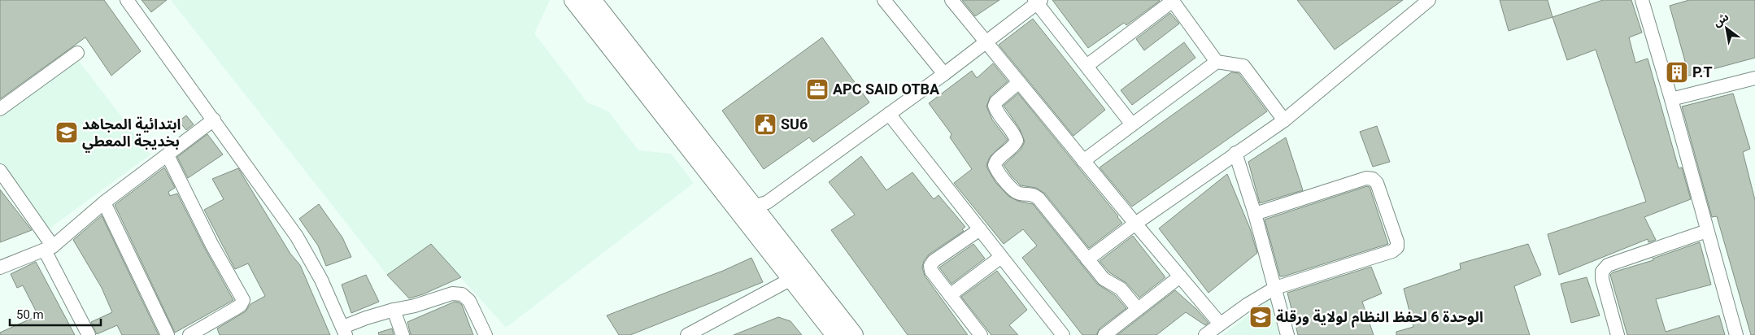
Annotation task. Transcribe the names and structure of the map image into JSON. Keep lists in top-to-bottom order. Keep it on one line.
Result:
{"places":{"building":["P.T"],"office":["APC SAID OTBA"],"public building":["SU6"],"school or university":["ابتدائية المجاهد بخديجة المعطي","الوحدة 6 لحفظ النظام لولاية ورقلة"]},"scale_bar":"50 m","north":"top left"}
